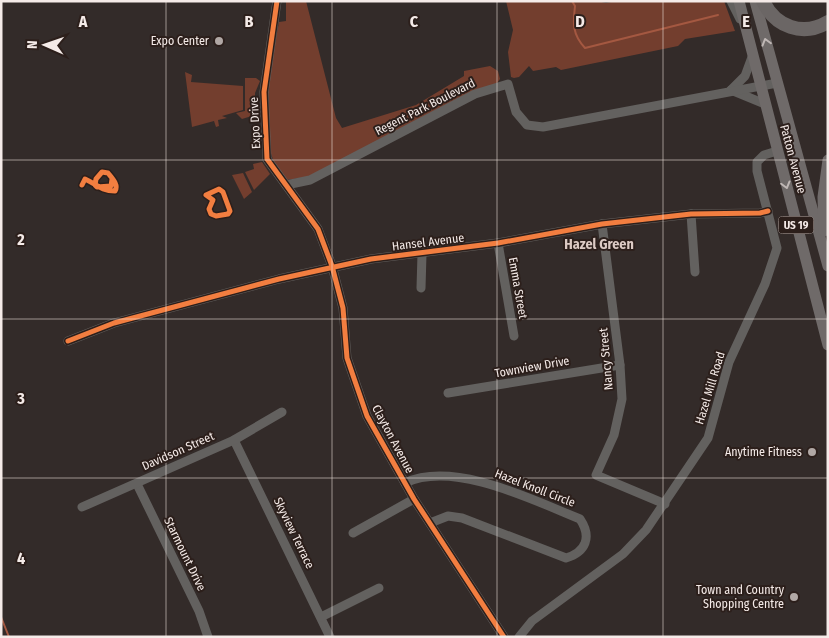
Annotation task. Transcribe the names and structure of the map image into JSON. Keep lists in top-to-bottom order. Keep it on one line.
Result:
{"streets":{"main road":["Patton Avenue","US 19"],"street":["Regent Park Boulevard","Expo Drive","Hansel Avenue","Emma Street","Nancy Street","Townview Drive","Hazel Mill Road","Clayton Avenue","Davidson Street","Hazel Knoll Circle","Skyview Terrace","Starmount Drive"]},"crossings":[["Regent Park Boulevard","Expo Drive"],["Regent Park Boulevard","Patton Avenue"],["Expo Drive","Clayton Avenue"],["Patton Avenue","Hazel Mill Road"],["Hansel Avenue","Emma Street"],["Hansel Avenue","Nancy Street"],["Hansel Avenue","Hazel Mill Road"],["Hansel Avenue","Clayton Avenue"],["Nancy Street","Townview Drive"],["Nancy Street","Hazel Mill Road"],["Clayton Avenue","Hazel Knoll Circle"],["Davidson Street","Skyview Terrace"],["Davidson Street","Starmount Drive"]],"districts":["Hazel Green"],"places":["Expo Center","Anytime Fitness","Town and Country Shopping Centre"],"north":"left","grid":{"columns":["A","B","C","D","E"],"rows":["2","3","4"]}}
